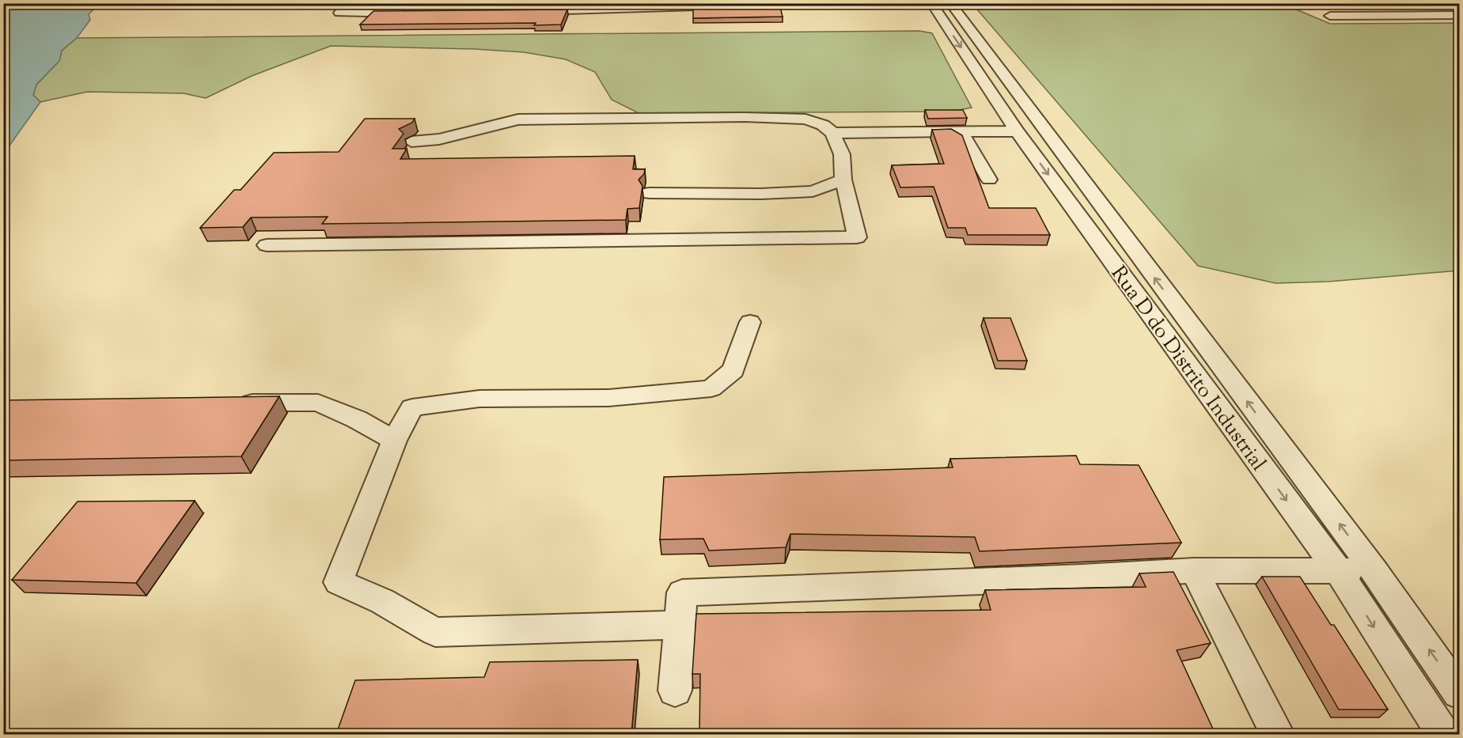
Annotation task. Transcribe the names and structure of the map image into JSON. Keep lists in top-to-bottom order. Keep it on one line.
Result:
{"streets":{"street":["Rua D do Distrito Industrial"]}}
